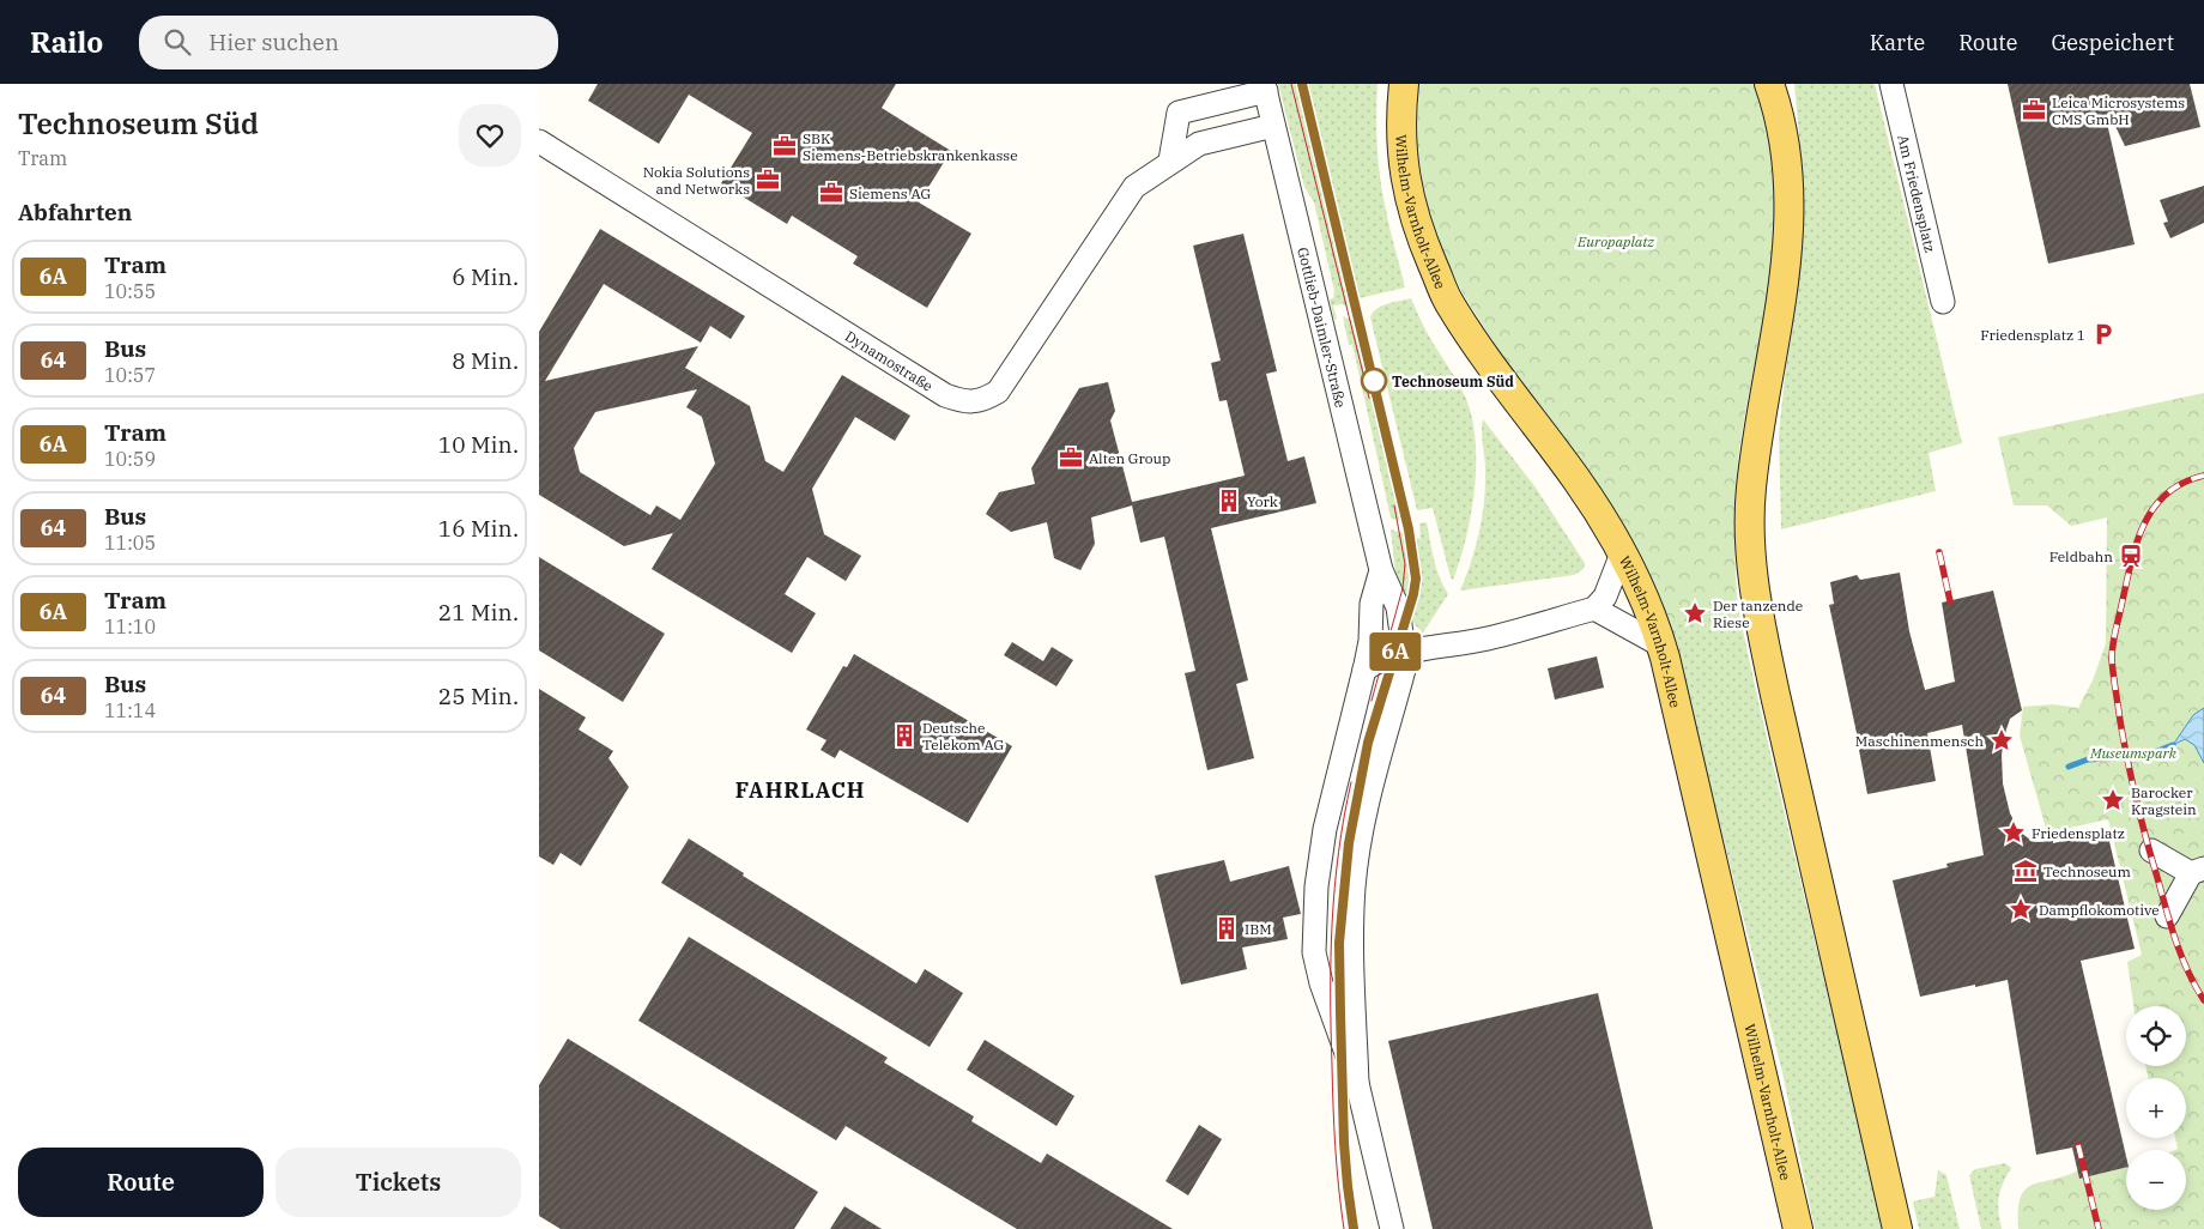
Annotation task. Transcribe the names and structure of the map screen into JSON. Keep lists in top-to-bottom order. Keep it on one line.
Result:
{"streets":{"main road":["Wilhelm-Varnholt-Allee"],"street":["Am Friedensplatz","Gottlieb-Daimler-Straße","Dynamostraße"]},"crossings":[["Gottlieb-Daimler-Straße","Dynamostraße"]],"districts":["FAHRLACH"],"parks":["Europaplatz","Museumspark"],"places":{"office":["Leica Microsystems CMS GmbH","SBK Siemens-Betriebskrankenkasse","Nokia Solutions and Networks","Siemens AG","Alten Group"],"parking":["Friedensplatz 1"],"other":["Technoseum Süd"],"building":["York","Deutsche Telekom AG","IBM"],"station":["Feldbahn"],"place":["Der tanzende Riese","Maschinenmensch","Barocker Kragstein","Friedensplatz","Dampflokomotive"],"museum":["Technoseum"]},"lines":["tram line 6A"],"page":{"header":"Railo","search":"Hier suchen","nav":["Karte","Route","Gespeichert"],"heading":[["Technoseum Süd","Tram"],"Abfahrten"],"on_map":"6A","list":[{"mark":"6A","name":"Tram","note":"10:55","value":"6 Min."},{"mark":"64","name":"Bus","note":"10:57","value":"8 Min."},{"mark":"6A","name":"Tram","note":"10:59","value":"10 Min."},{"mark":"64","name":"Bus","note":"11:05","value":"16 Min."},{"mark":"6A","name":"Tram","note":"11:10","value":"21 Min."},{"mark":"64","name":"Bus","note":"11:14","value":"25 Min."}],"map_buttons":["+","−"],"buttons":["Route","Tickets"]}}
